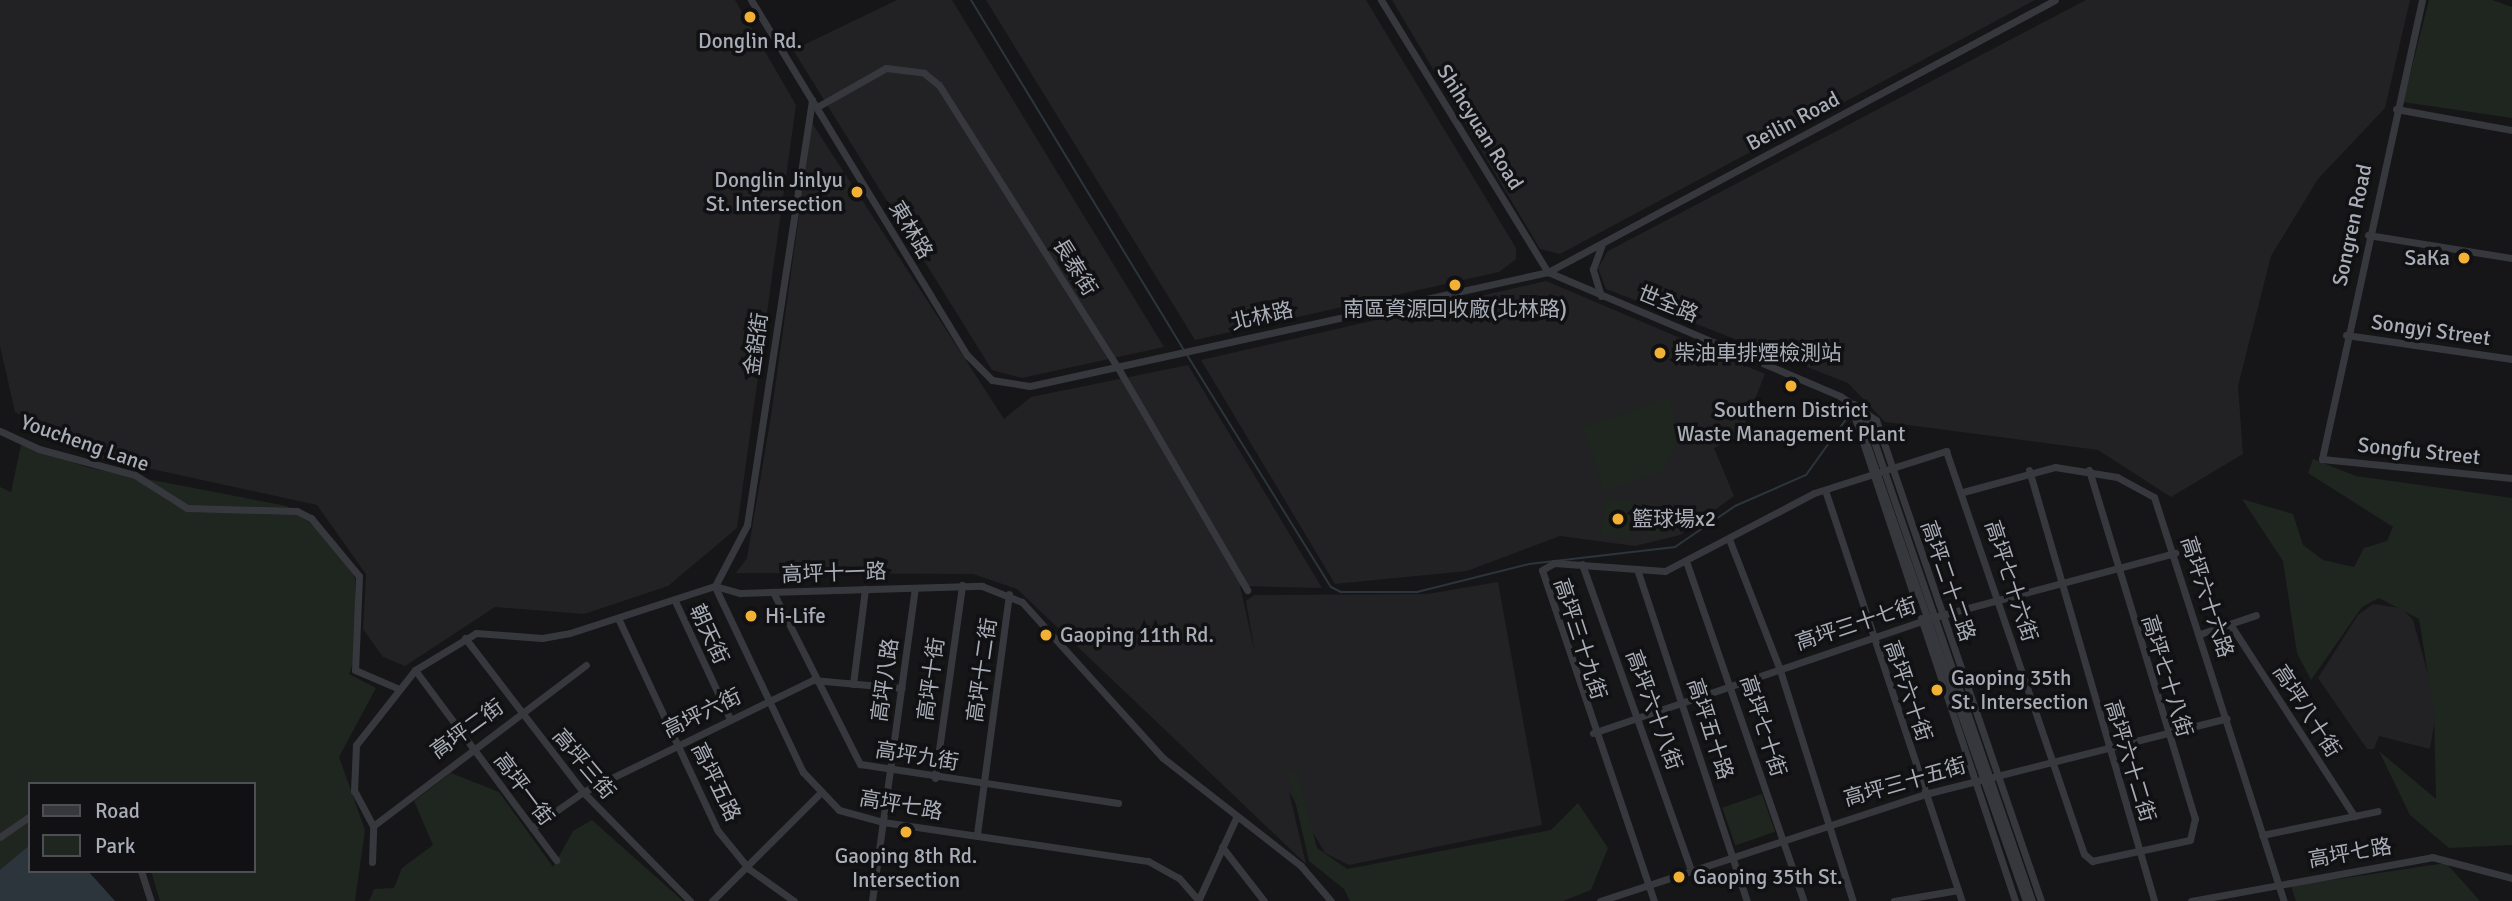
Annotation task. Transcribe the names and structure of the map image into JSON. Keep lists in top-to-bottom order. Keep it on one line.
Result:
{"streets":{"street":["Beilin Road","Shihcyuan Road","Songren Road","東林路","長泰街","世全路","北林路","Songyi Street","金鋁街","Youcheng Lane","Songfu Street","高坪十一路","高坪二十二路","高坪七十六街","高坪六十六路","高坪三十七街","朝天街","高坪三十九街","高坪十二街","高坪七十八街","高坪十街","高坪八路","高坪六十街","高坪六十八街","高坪八十街","高坪六街","高坪七十街","高坪二街","高坪五十路","高坪九街","高坪六十二街","高坪三街","高坪五路","高坪三十五街","高坪一街","高坪七路"]},"crossings":[["Beilin Road","Shihcyuan Road"],["Beilin Road","世全路"],["Beilin Road","北林路"],["Shihcyuan Road","世全路"],["Shihcyuan Road","北林路"],["Songren Road","Songyi Street"],["Songren Road","Songfu Street"],["東林路","長泰街"],["東林路","北林路"],["東林路","金鋁街"],["長泰街","北林路"],["世全路","北林路"],["世全路","高坪二十二路"],["金鋁街","高坪十一路"],["Youcheng Lane","高坪十一路"],["高坪十一路","朝天街"],["高坪十一路","高坪十二街"],["高坪十一路","高坪十街"],["高坪十一路","高坪八路"],["高坪十一路","高坪二街"],["高坪十一路","高坪九街"],["高坪十一路","高坪三街"],["高坪十一路","高坪五路"],["高坪十一路","高坪一街"],["高坪二十二路","高坪七十六街"],["高坪二十二路","高坪三十七街"],["高坪二十二路","高坪三十九街"],["高坪二十二路","高坪三十五街"],["高坪七十六街","高坪六十六路"],["高坪七十六街","高坪三十七街"],["高坪七十六街","高坪三十九街"],["高坪七十六街","高坪七十八街"],["高坪七十六街","高坪六十二街"],["高坪七十六街","高坪三十五街"],["高坪六十六路","高坪三十七街"],["高坪六十六路","高坪七十八街"],["高坪六十六路","高坪六十二街"],["高坪六十六路","高坪三十五街"],["高坪六十六路","高坪七路"],["高坪三十七街","高坪三十九街"],["高坪三十七街","高坪七十八街"],["高坪三十七街","高坪六十街"],["高坪三十七街","高坪六十八街"],["高坪三十七街","高坪七十街"],["高坪三十七街","高坪五十路"],["高坪三十七街","高坪六十二街"],["朝天街","高坪六街"],["高坪三十九街","高坪六十街"],["高坪三十九街","高坪六十八街"],["高坪三十九街","高坪七十街"],["高坪三十九街","高坪五十路"],["高坪三十九街","高坪三十五街"],["高坪十二街","高坪九街"],["高坪十二街","高坪七路"],["高坪七十八街","高坪六十二街"],["高坪七十八街","高坪三十五街"],["高坪十街","高坪九街"],["高坪八路","高坪六街"],["高坪八路","高坪九街"],["高坪八路","高坪七路"],["高坪六十街","高坪三十五街"],["高坪六十八街","高坪三十五街"],["高坪六街","高坪九街"],["高坪六街","高坪三街"],["高坪六街","高坪五路"],["高坪六街","高坪一街"],["高坪七十街","高坪三十五街"],["高坪二街","高坪三街"],["高坪二街","高坪一街"],["高坪五十路","高坪三十五街"],["高坪六十二街","高坪三十五街"]],"places":["Donglin Rd.","Donglin Jinlyu St. Intersection","SaKa","南區資源回收廠(北林路)","柴油車排煙檢測站","Southern District Waste Management Plant","籃球場x2","Hi-Life","Gaoping 11th Rd.","Gaoping 35th St. Intersection","Gaoping 8th Rd. Intersection","Gaoping 35th St."],"legend":["Road","Park"]}
